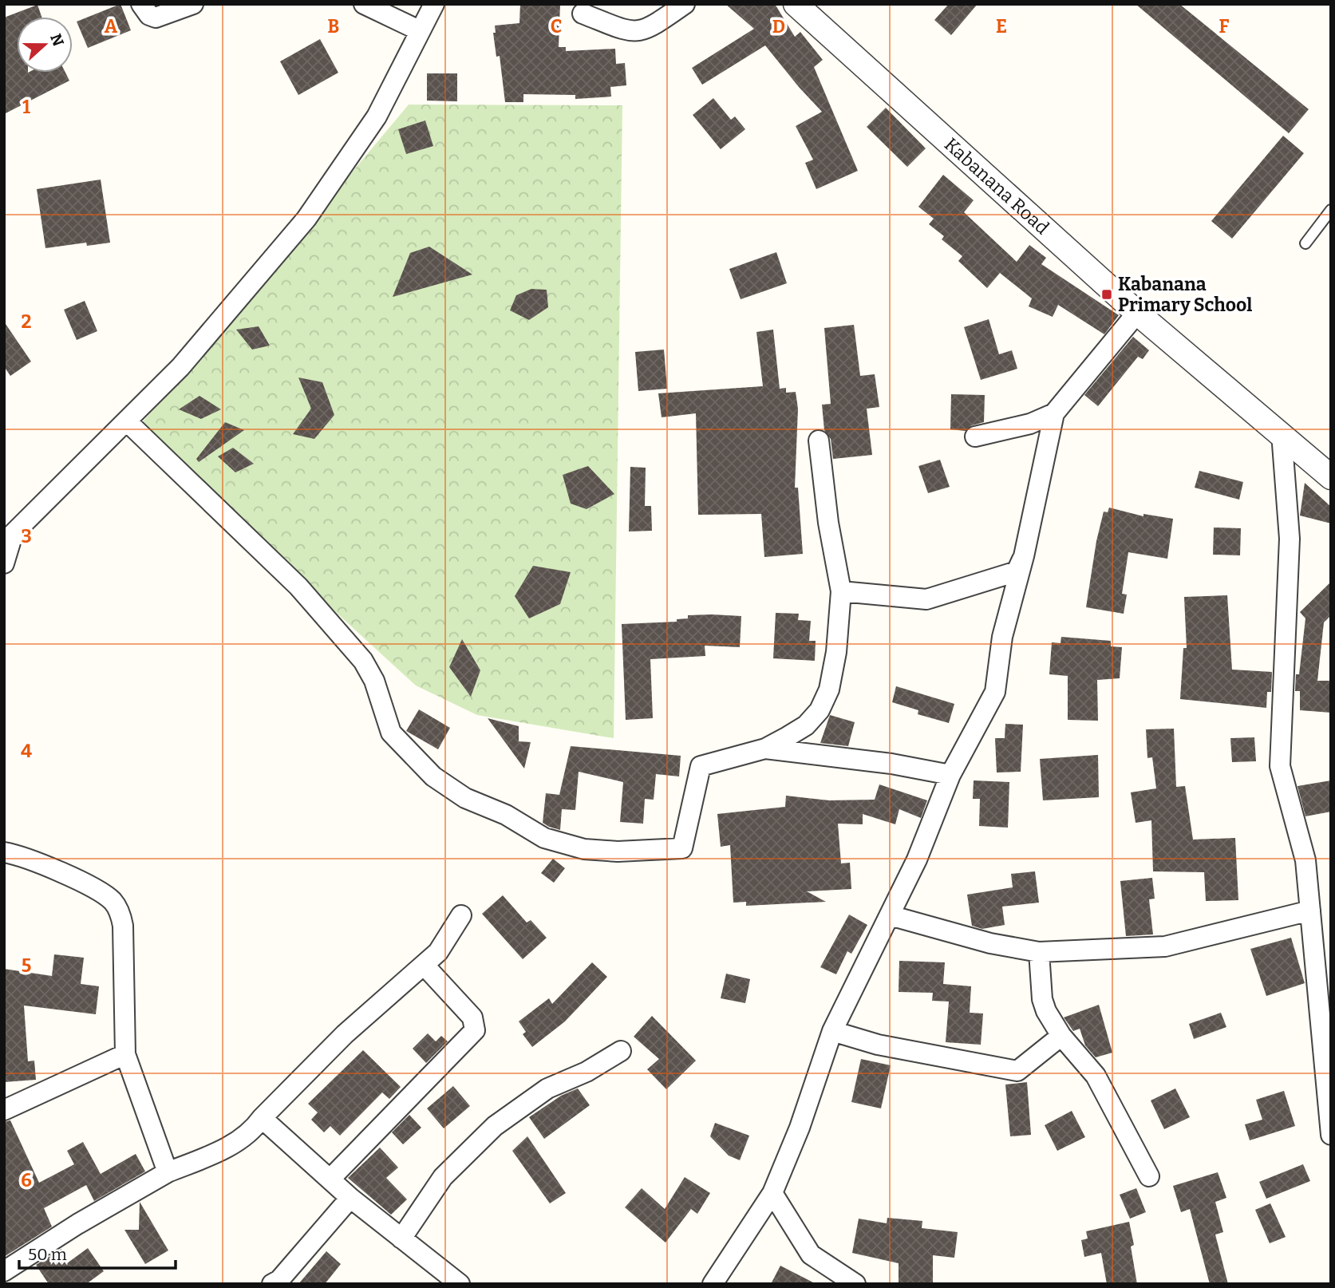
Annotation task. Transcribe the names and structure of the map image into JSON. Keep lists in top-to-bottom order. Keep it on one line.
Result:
{"streets":{"street":["Kabanana Road"]},"places":{"transit":["Kabanana Primary School"]},"scale_bar":"50 m","north":"right","grid":{"columns":["A","B","C","D","E","F"],"rows":["1","2","3","4","5","6"]}}
